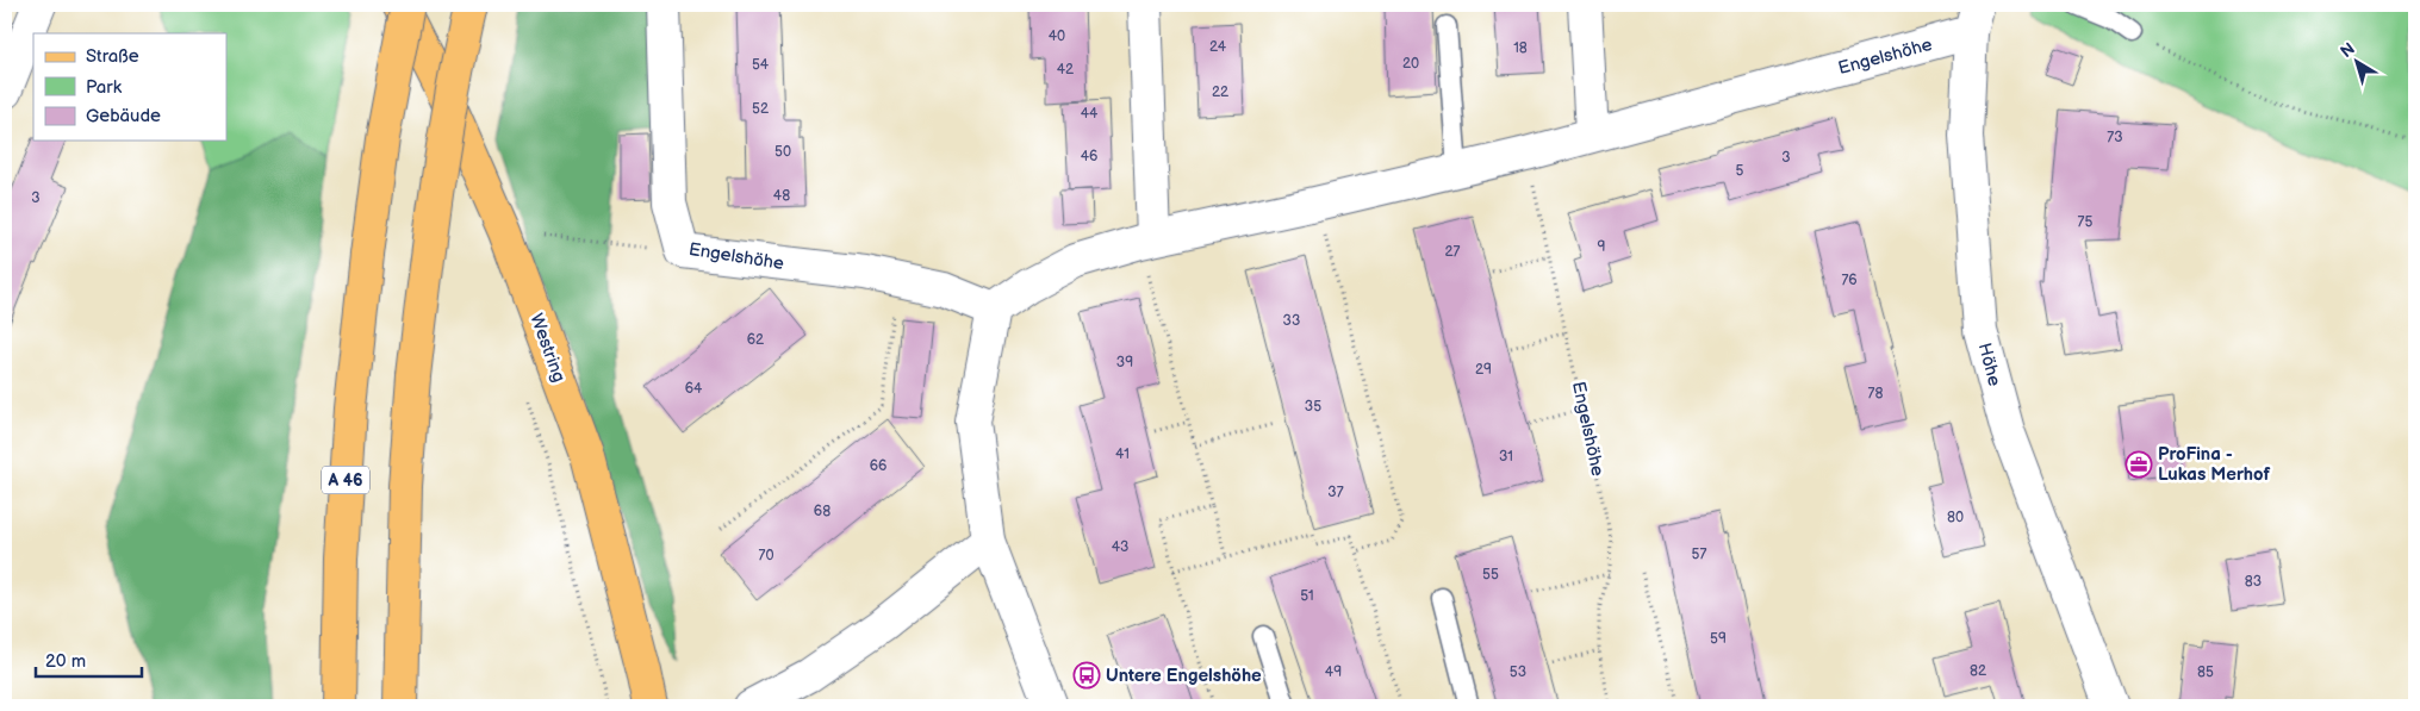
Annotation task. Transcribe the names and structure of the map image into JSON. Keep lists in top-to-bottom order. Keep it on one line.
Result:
{"streets":{"main road":["Westring","A 46"],"street":["Engelshöhe","Höhe"]},"crossings":[["Engelshöhe","Höhe"]],"places":{"office":["ProFina - Lukas Merhof"],"bus stop":["Untere Engelshöhe"]},"house_numbers":["40","24","18","20","54","42","22","52","44","73","50","46","3","5","48","3","75","9","27","76","33","62","39","29","64","78","35","41","31","66","37","68","80","43","57","70","55","83","51","59","82","49","53","85"],"legend":["Straße","Park","Gebäude"],"scale_bar":"20 m","north":"top left"}
